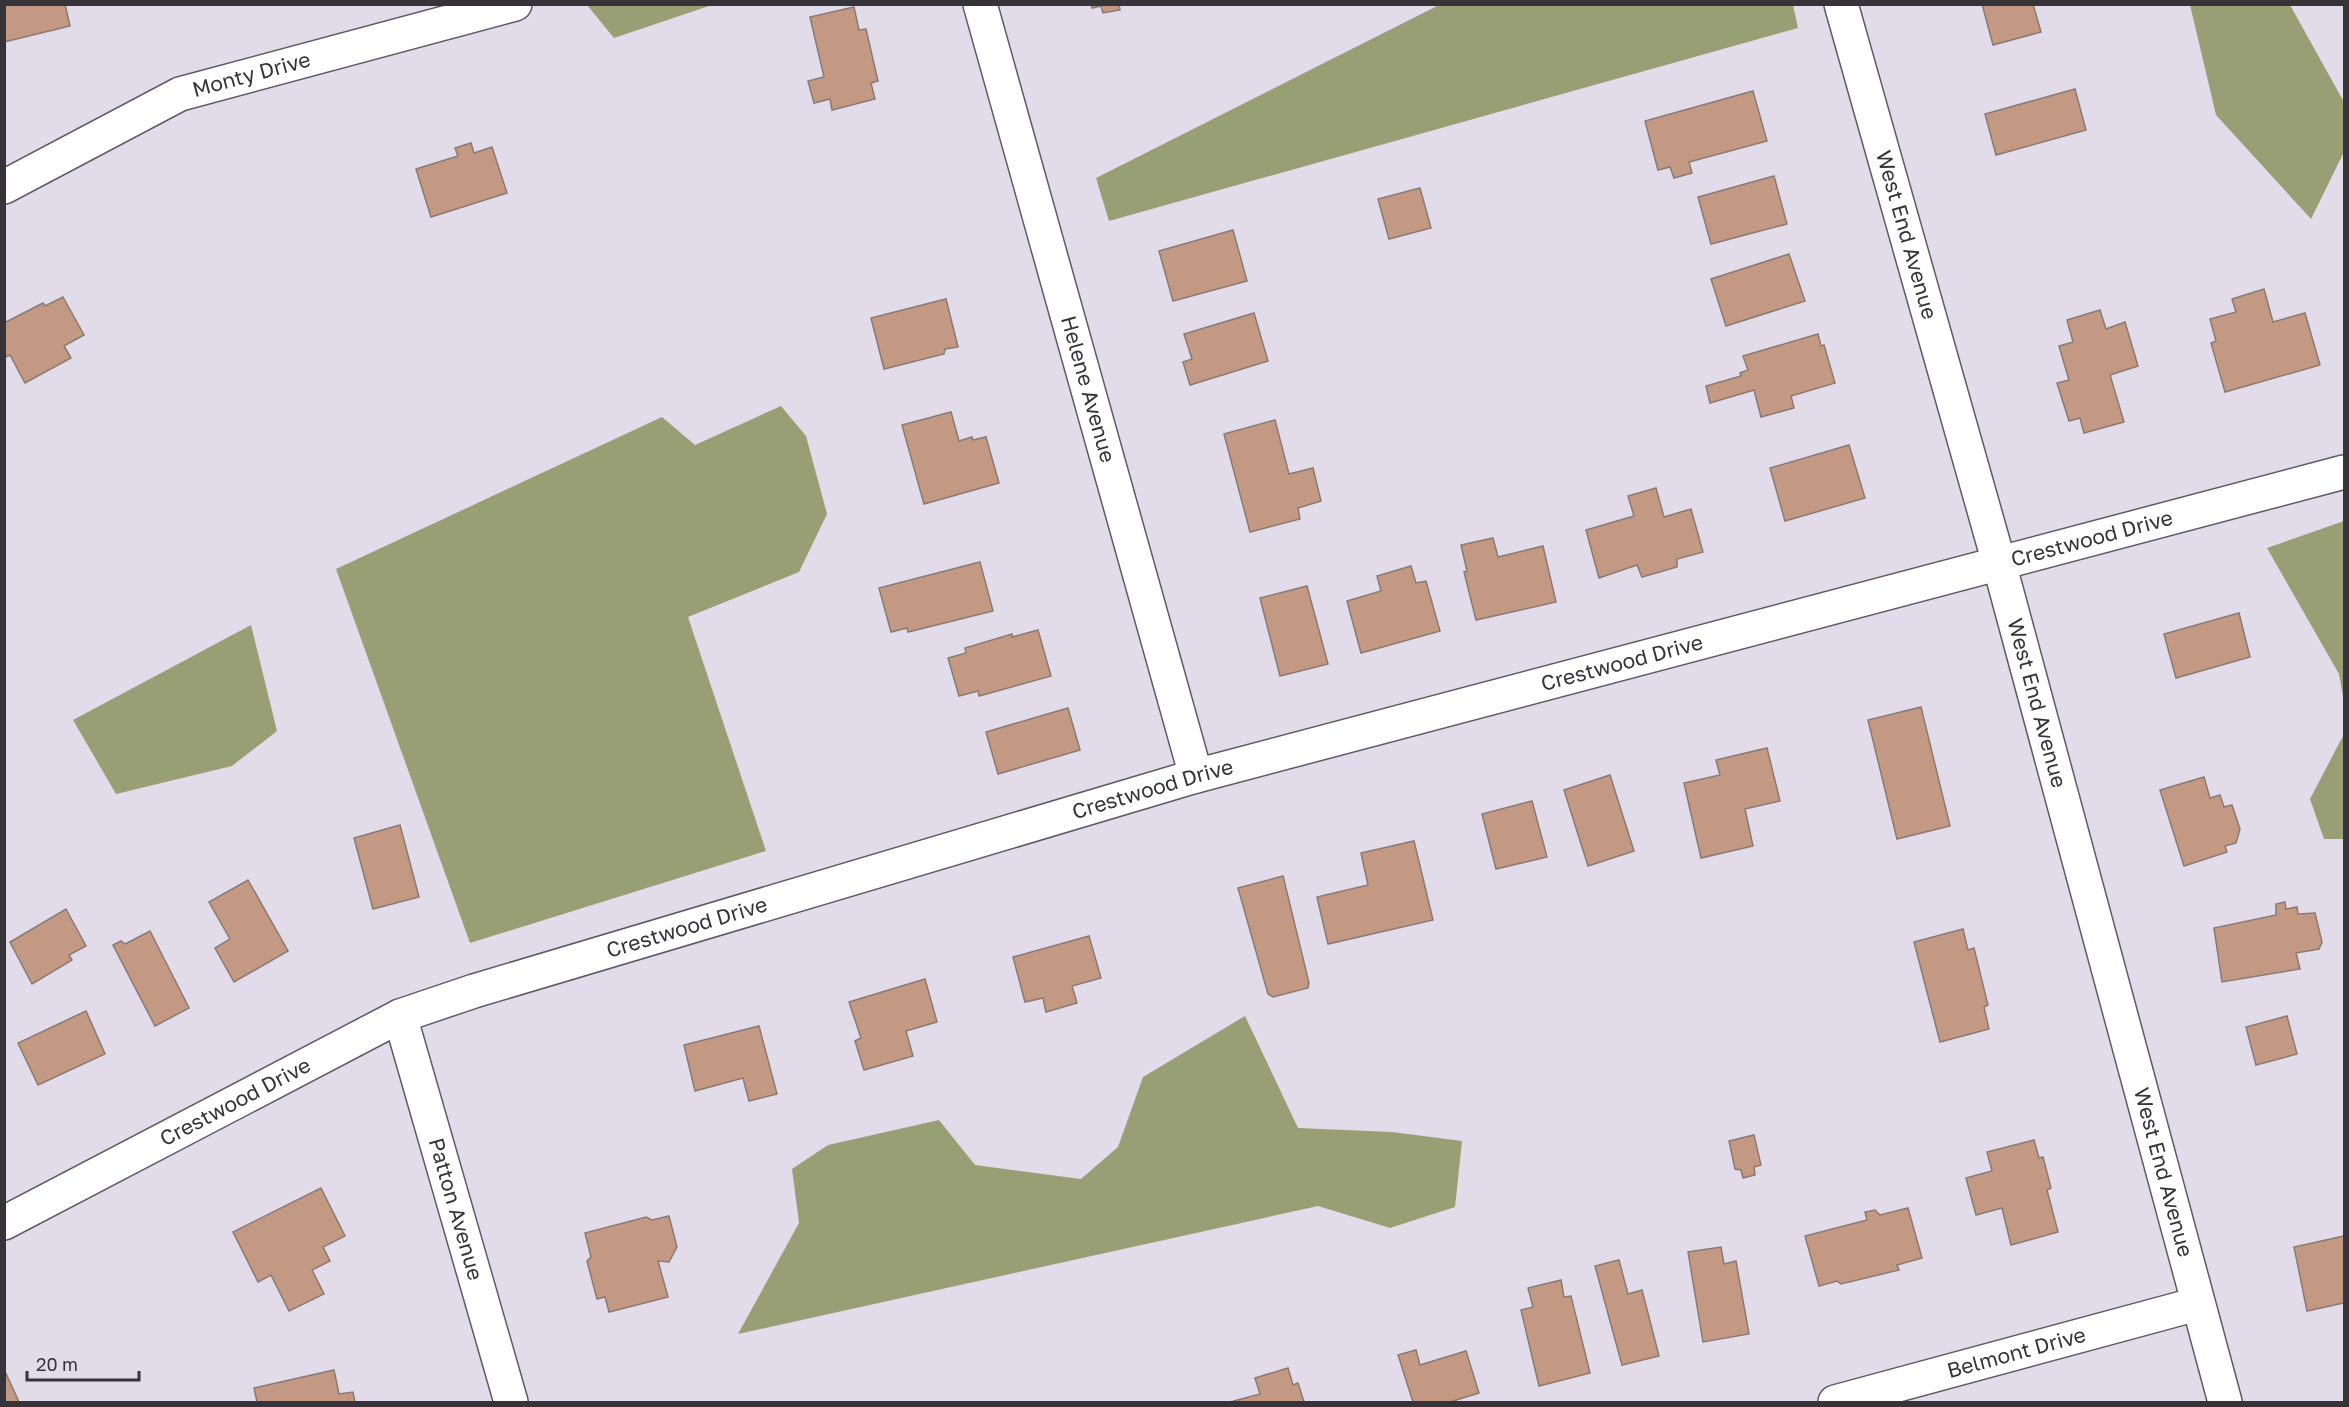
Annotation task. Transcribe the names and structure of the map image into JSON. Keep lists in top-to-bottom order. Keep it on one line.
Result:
{"streets":{"street":["Monty Drive","West End Avenue","Helene Avenue","Crestwood Drive","Patton Avenue","Belmont Drive"]},"crossings":[["West End Avenue","Crestwood Drive"],["West End Avenue","Belmont Drive"],["Helene Avenue","Crestwood Drive"],["Crestwood Drive","Patton Avenue"]],"scale_bar":"20 m"}
